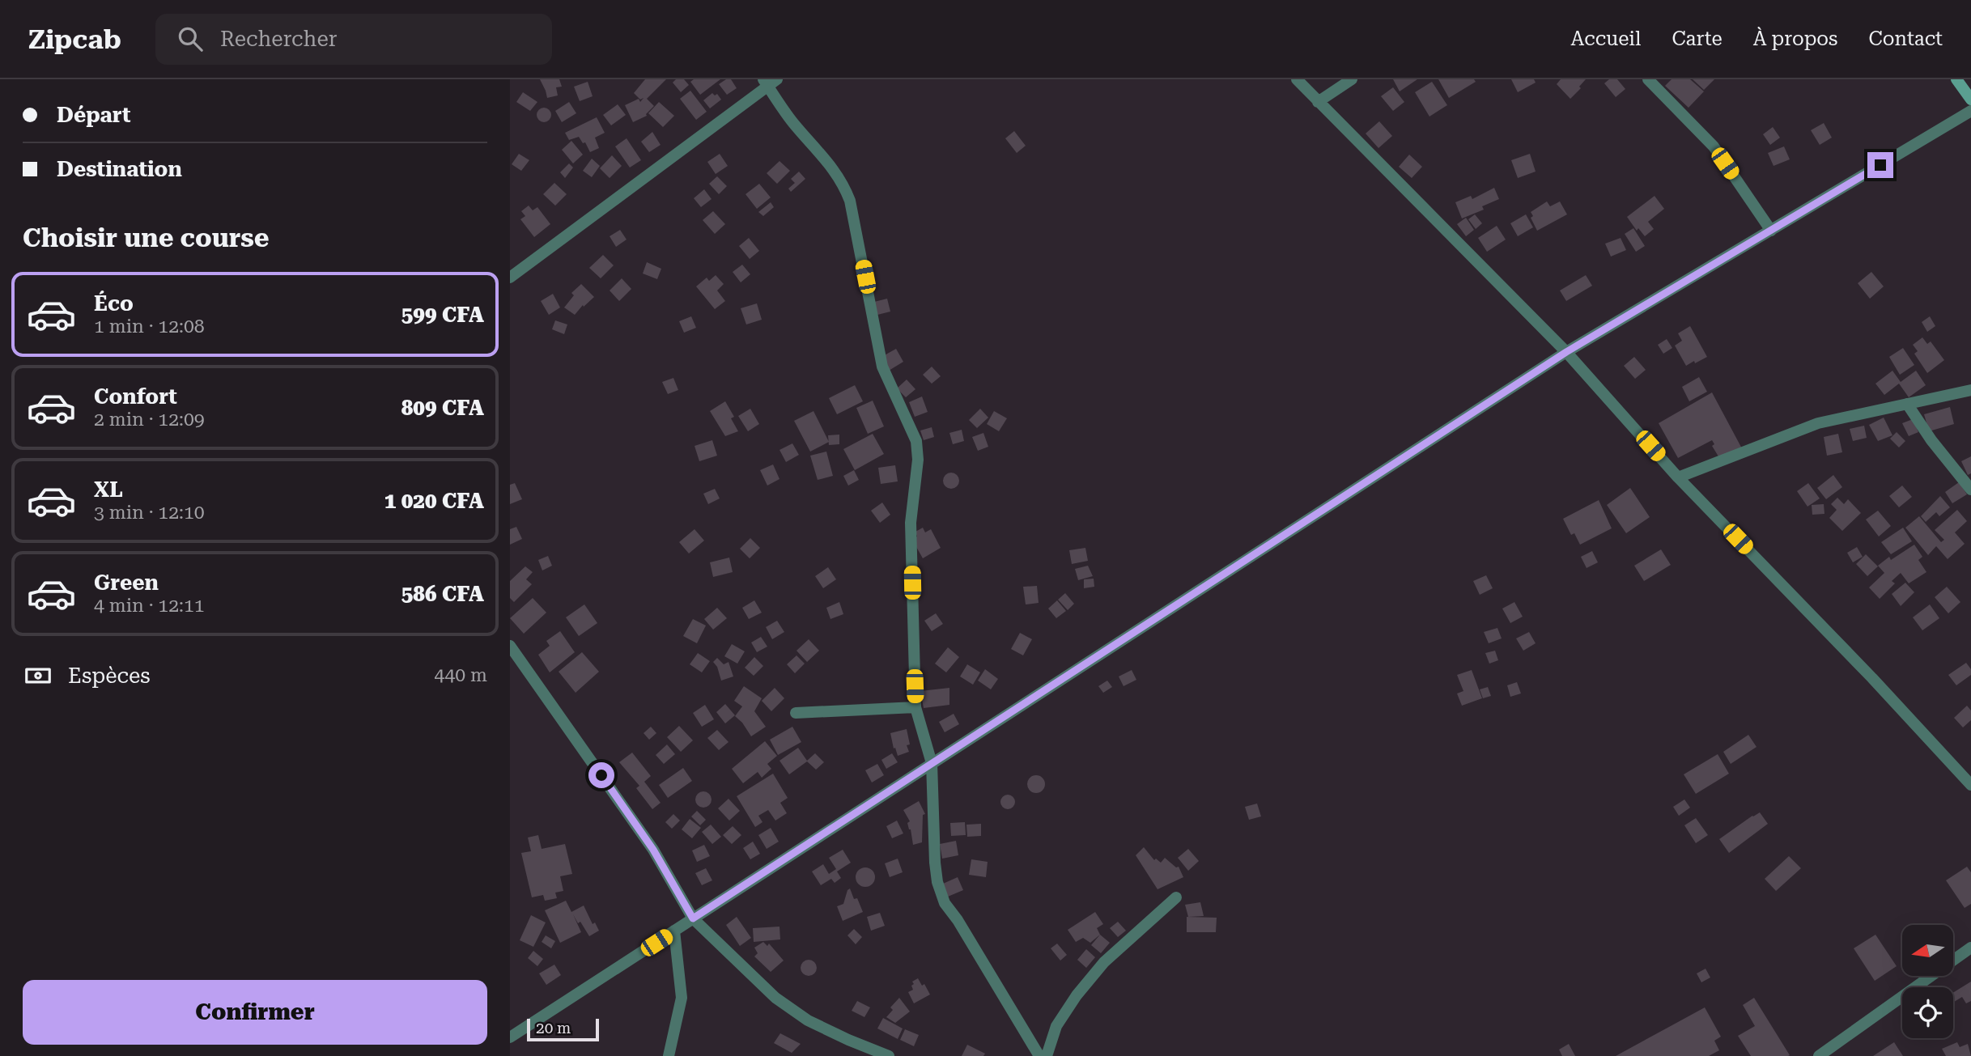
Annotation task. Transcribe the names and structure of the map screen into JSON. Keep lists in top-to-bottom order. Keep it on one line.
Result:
{"scale_bar":"20 m","north":"left","page":{"header":"Zipcab","search":"Rechercher","nav":["Accueil","Carte","À propos","Contact"],"banner":["Départ","Destination"],"heading":"Choisir une course","list":[{"name":"Éco","note":"1 min · 12:08","value":"599 CFA"},{"name":"Confort","note":"2 min · 12:09","value":"809 CFA"},{"name":"XL","note":"3 min · 12:10","value":"1 020 CFA"},{"name":"Green","note":"4 min · 12:11","value":"586 CFA"}],"pay":["Espèces","440 m"],"buttons":"Confirmer","scale":"20 m"}}
